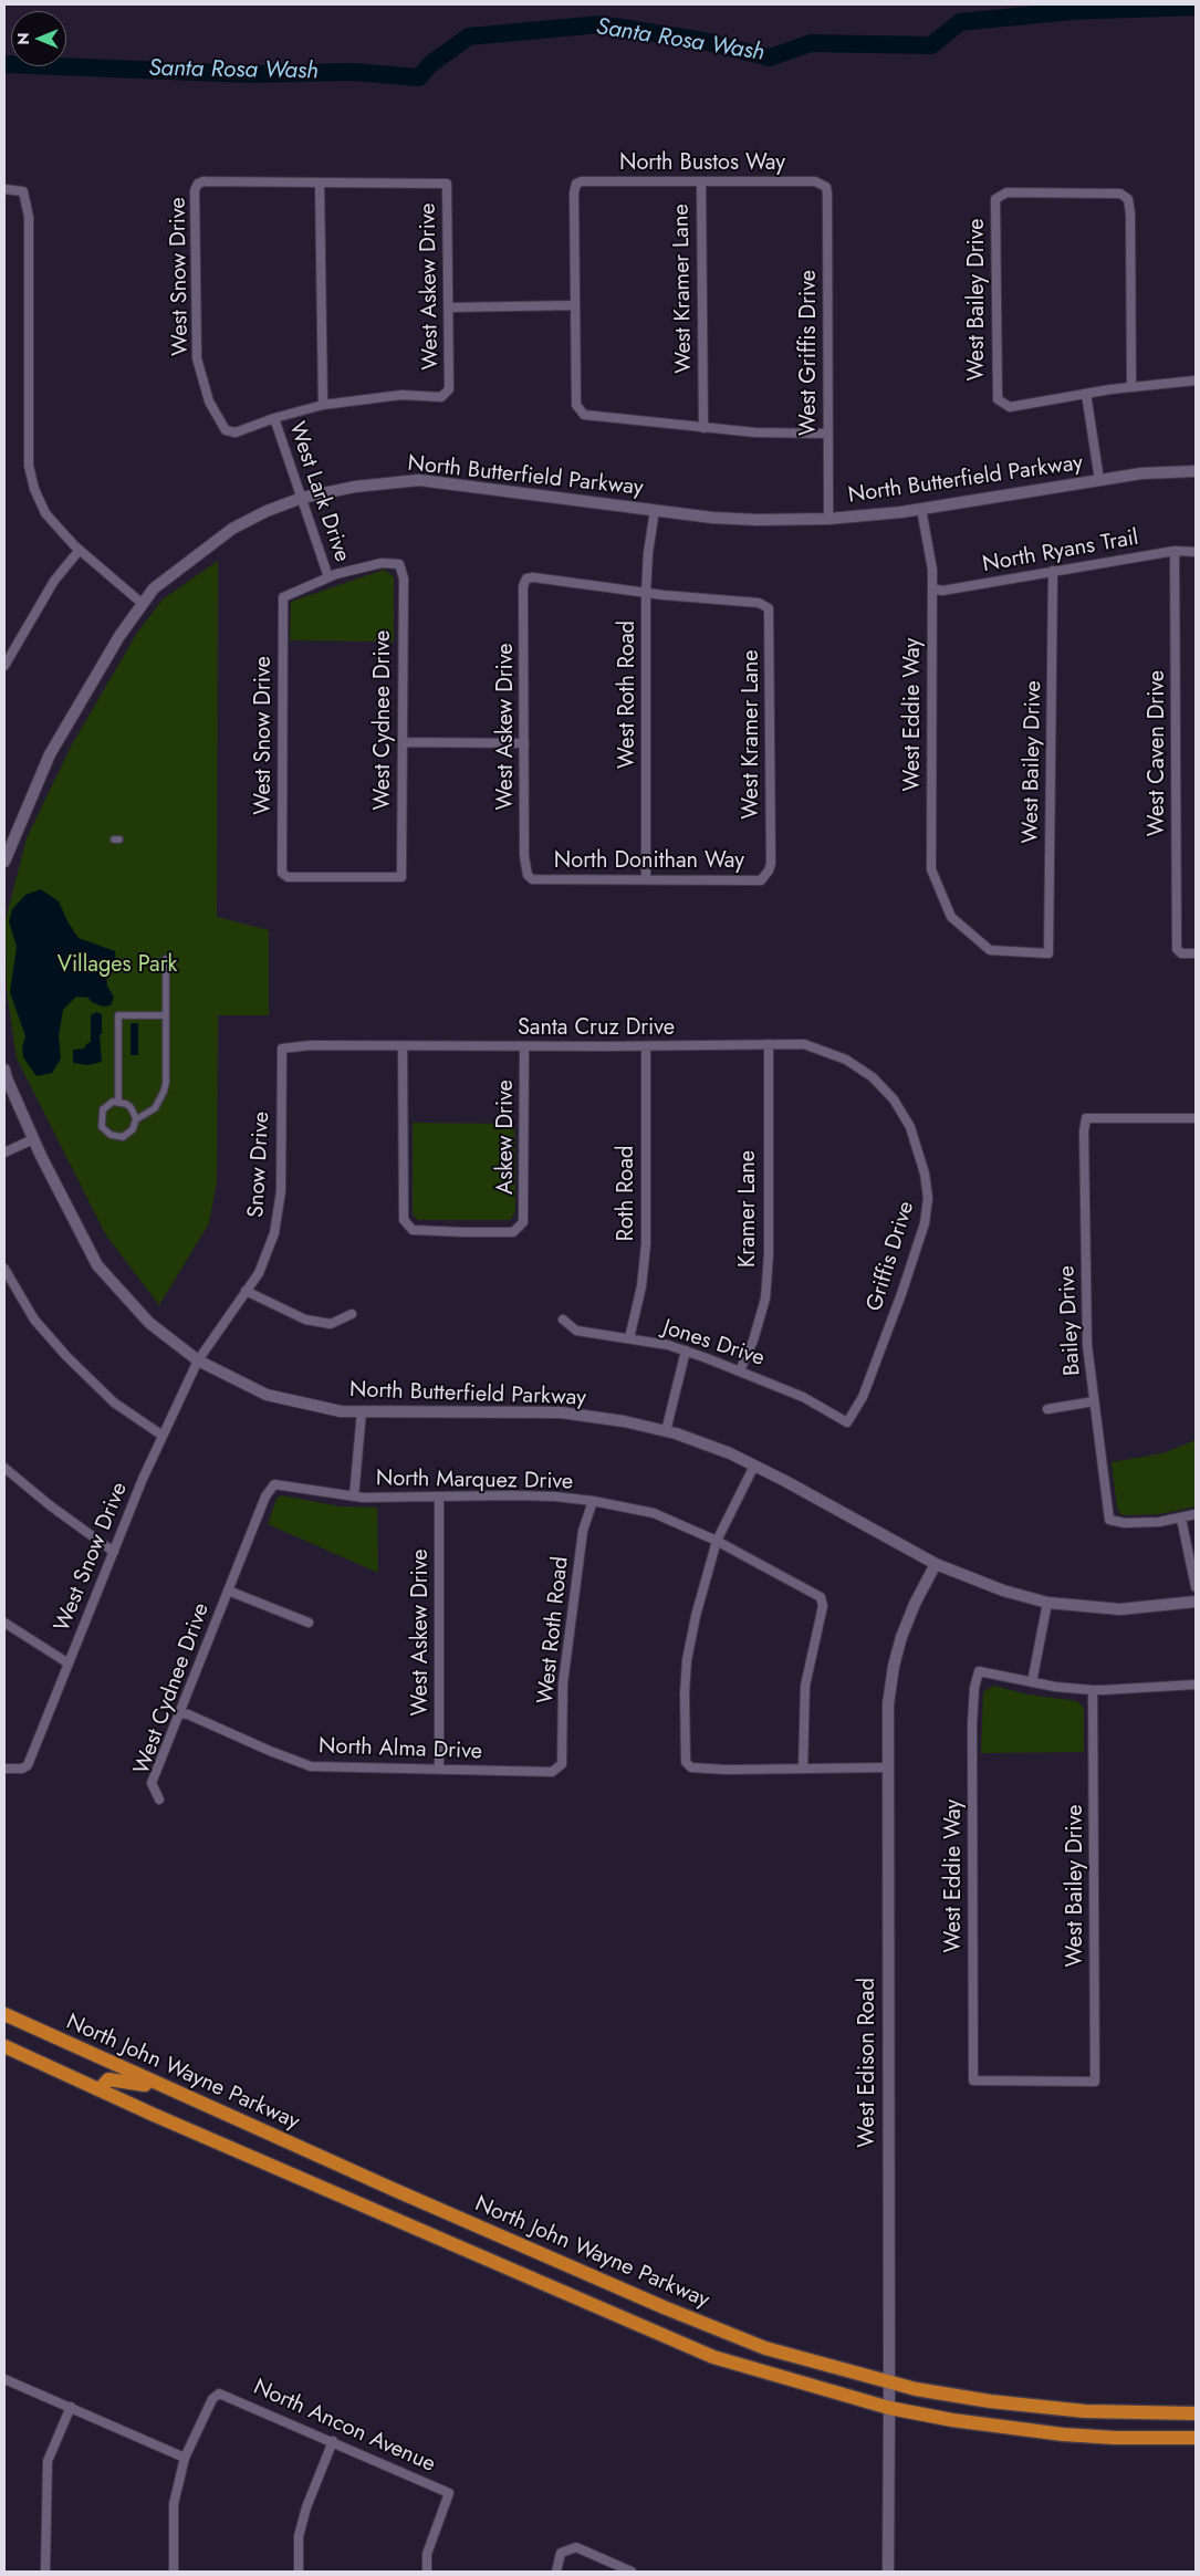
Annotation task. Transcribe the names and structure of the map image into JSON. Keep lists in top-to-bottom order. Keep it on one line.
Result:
{"streets":{"highway":["North John Wayne Parkway"],"street":["North Bustos Way","West Snow Drive","West Askew Drive","West Kramer Lane","West Bailey Drive","West Griffis Drive","North Butterfield Parkway","West Lark Drive","North Ryans Trail","West Roth Road","West Eddie Way","West Cydnee Drive","West Caven Drive","North Donithan Way","Santa Cruz Drive","Askew Drive","Snow Drive","Roth Road","Kramer Lane","Griffis Drive","Bailey Drive","Jones Drive","North Marquez Drive","North Alma Drive","West Edison Road","North Ancon Avenue"]},"crossings":[["North Bustos Way","West Kramer Lane"],["North Bustos Way","West Griffis Drive"],["West Snow Drive","West Askew Drive"],["West Snow Drive","North Butterfield Parkway"],["West Snow Drive","West Lark Drive"],["West Snow Drive","West Cydnee Drive"],["West Snow Drive","Snow Drive"],["West Askew Drive","West Kramer Lane"],["West Askew Drive","West Roth Road"],["West Askew Drive","North Donithan Way"],["West Askew Drive","North Marquez Drive"],["West Askew Drive","North Alma Drive"],["West Kramer Lane","West Roth Road"],["West Kramer Lane","North Donithan Way"],["West Bailey Drive","North Ryans Trail"],["West Bailey Drive","West Eddie Way"],["West Griffis Drive","North Butterfield Parkway"],["North Butterfield Parkway","West Lark Drive"],["North Butterfield Parkway","West Roth Road"],["North Butterfield Parkway","West Eddie Way"],["North Butterfield Parkway","Snow Drive"],["North Butterfield Parkway","West Edison Road"],["West Lark Drive","West Cydnee Drive"],["North Ryans Trail","West Eddie Way"],["North Ryans Trail","West Caven Drive"],["West Roth Road","North Donithan Way"],["West Roth Road","North Marquez Drive"],["West Roth Road","North Alma Drive"],["West Cydnee Drive","North Marquez Drive"],["West Cydnee Drive","North Alma Drive"],["Santa Cruz Drive","Askew Drive"],["Santa Cruz Drive","Snow Drive"],["Santa Cruz Drive","Roth Road"],["Santa Cruz Drive","Kramer Lane"],["Santa Cruz Drive","Griffis Drive"],["Roth Road","Jones Drive"],["Kramer Lane","Jones Drive"],["Griffis Drive","Jones Drive"],["West Edison Road","North John Wayne Parkway"]],"water":["Santa Rosa Wash"],"parks":["Villages Park"],"north":"left"}
